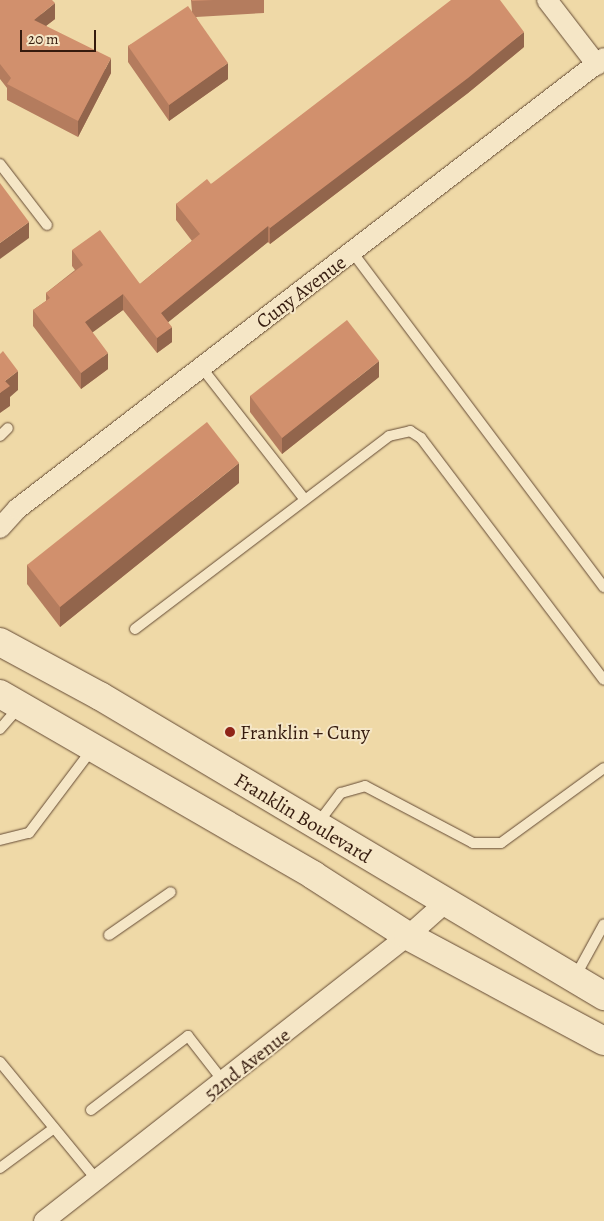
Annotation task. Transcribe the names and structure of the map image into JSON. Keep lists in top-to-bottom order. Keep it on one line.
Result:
{"streets":{"main road":["Franklin Boulevard"],"street":["Cuny Avenue","52nd Avenue"]},"crossings":[["Franklin Boulevard","52nd Avenue"]],"places":["Franklin + Cuny"],"scale_bar":"20 m"}
